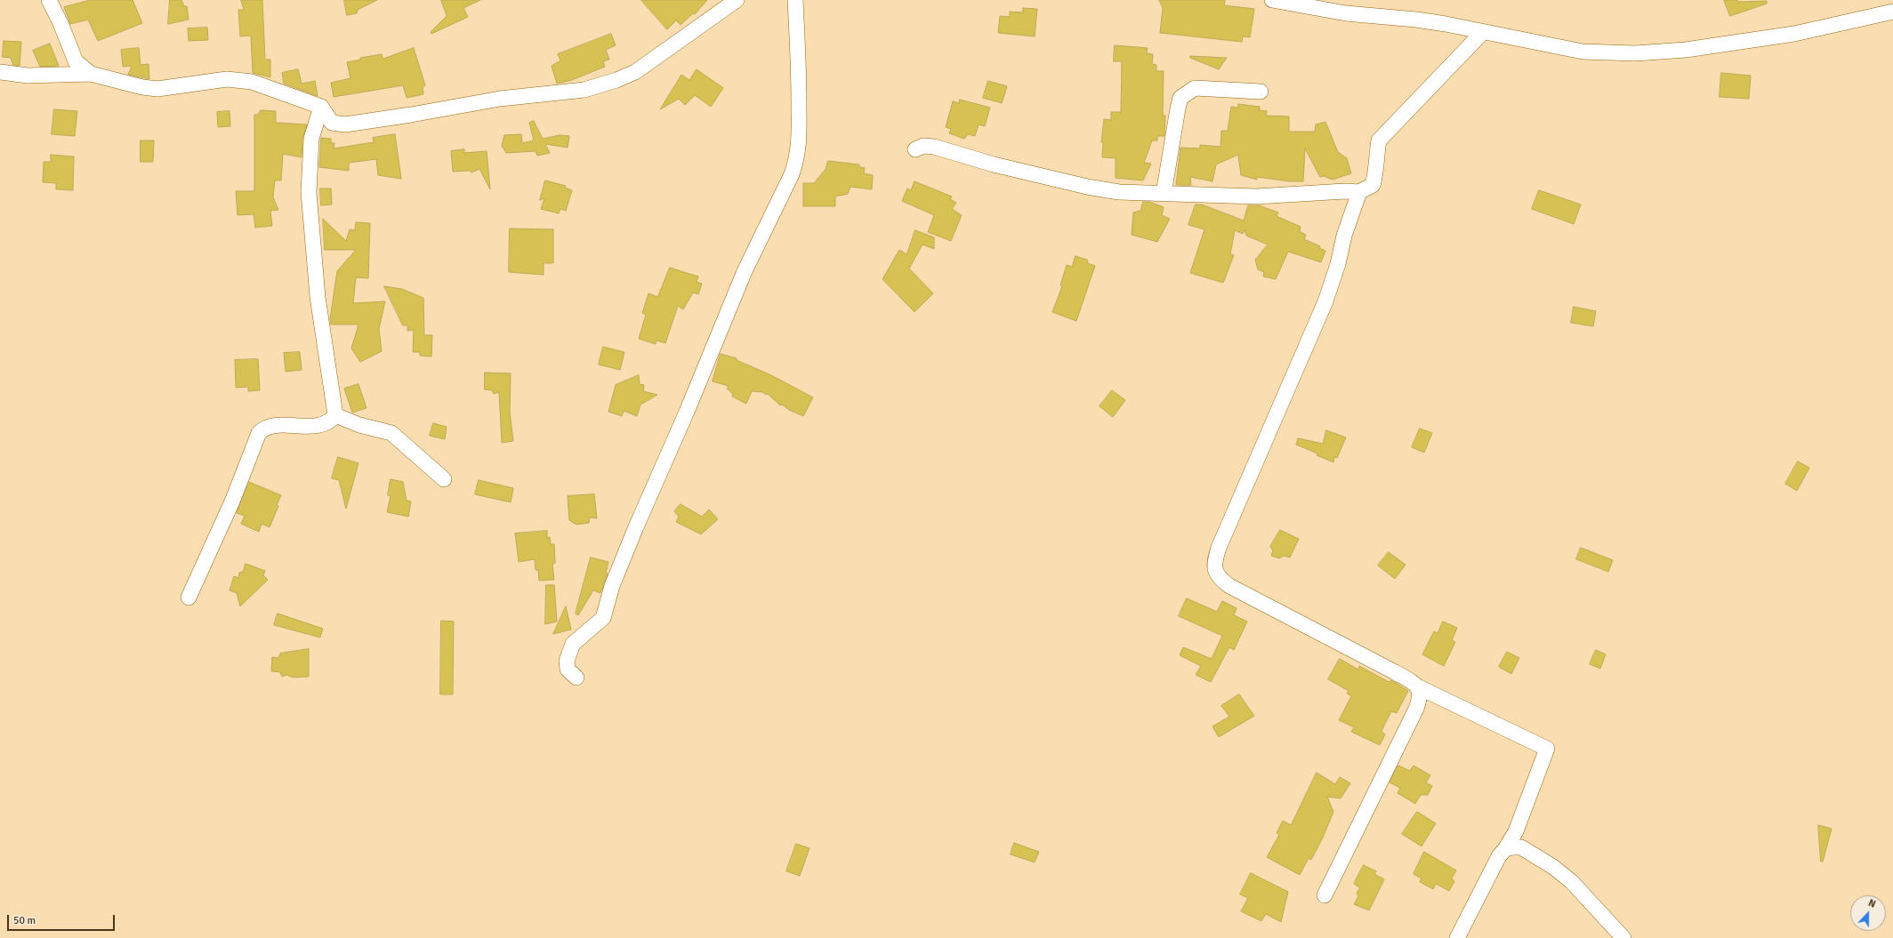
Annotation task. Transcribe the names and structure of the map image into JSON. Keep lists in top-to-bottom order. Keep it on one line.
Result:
{"scale_bar":"50 m","north":"top"}
